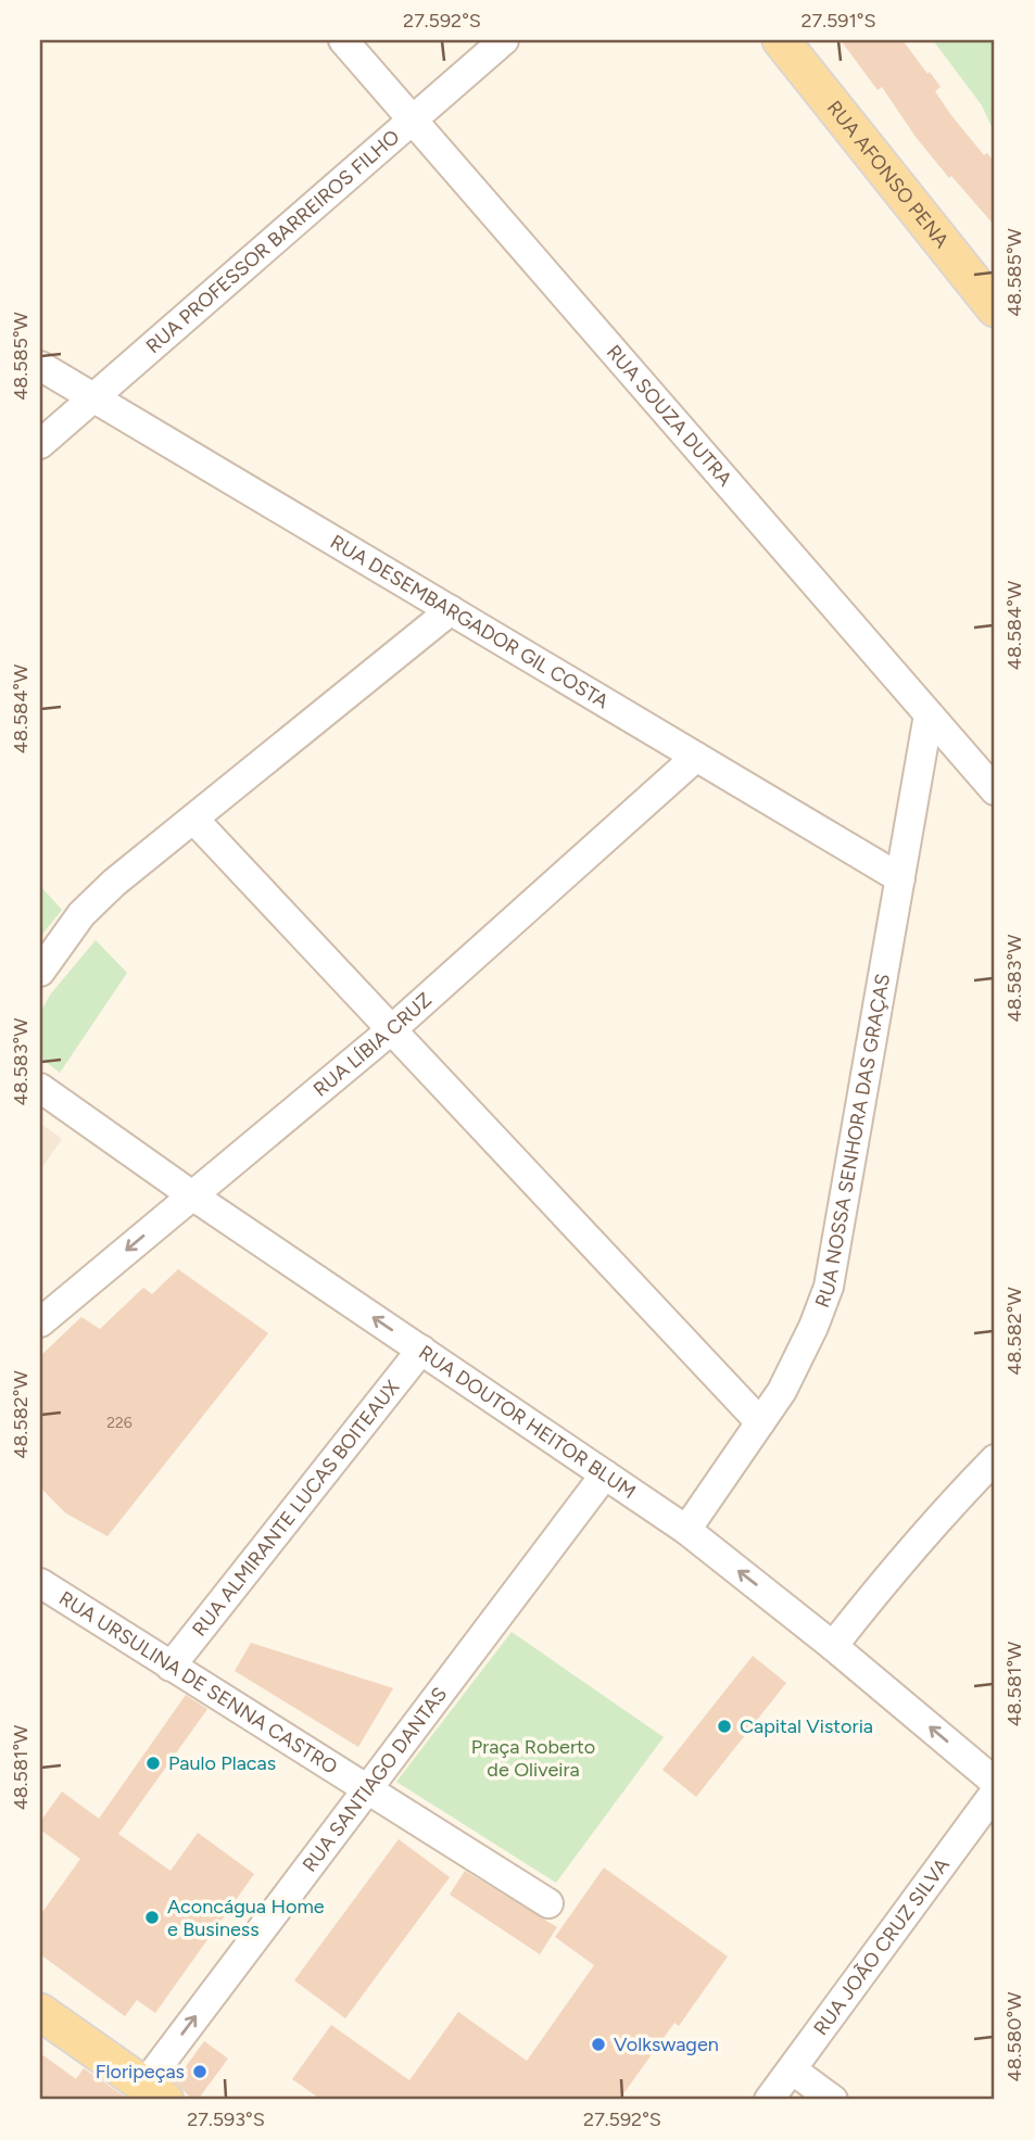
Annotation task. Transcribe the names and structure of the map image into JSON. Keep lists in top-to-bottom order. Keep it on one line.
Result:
{"streets":{"main road":["RUA AFONSO PENA"],"street":["RUA PROFESSOR BARREIROS FILHO","RUA SOUZA DUTRA","RUA DESEMBARGADOR GIL COSTA","RUA LÍBIA CRUZ","RUA NOSSA SENHORA DAS GRAÇAS","RUA DOUTOR HEITOR BLUM","RUA ALMIRANTE LUCAS BOITEAUX","RUA URSULINA DE SENNA CASTRO","RUA SANTIAGO DANTAS","RUA JOÃO CRUZ SILVA"]},"crossings":[["RUA PROFESSOR BARREIROS FILHO","RUA SOUZA DUTRA"],["RUA PROFESSOR BARREIROS FILHO","RUA DESEMBARGADOR GIL COSTA"],["RUA SOUZA DUTRA","RUA NOSSA SENHORA DAS GRAÇAS"],["RUA DESEMBARGADOR GIL COSTA","RUA LÍBIA CRUZ"],["RUA DESEMBARGADOR GIL COSTA","RUA NOSSA SENHORA DAS GRAÇAS"],["RUA LÍBIA CRUZ","RUA DOUTOR HEITOR BLUM"],["RUA NOSSA SENHORA DAS GRAÇAS","RUA DOUTOR HEITOR BLUM"],["RUA DOUTOR HEITOR BLUM","RUA ALMIRANTE LUCAS BOITEAUX"],["RUA DOUTOR HEITOR BLUM","RUA SANTIAGO DANTAS"],["RUA ALMIRANTE LUCAS BOITEAUX","RUA URSULINA DE SENNA CASTRO"],["RUA URSULINA DE SENNA CASTRO","RUA SANTIAGO DANTAS"]],"one_way":["RUA SANTIAGO DANTAS"],"parks":["Praça Roberto de Oliveira"],"places":["Capital Vistoria","Paulo Placas","Aconcágua Home e Business","Volkswagen","Floripeças"],"house_numbers":["226"],"coordinates":["27.592°S","27.591°S","48.585°W","48.584°W","48.583°W","48.582°W","48.581°W","48.580°W","27.593°S"]}
